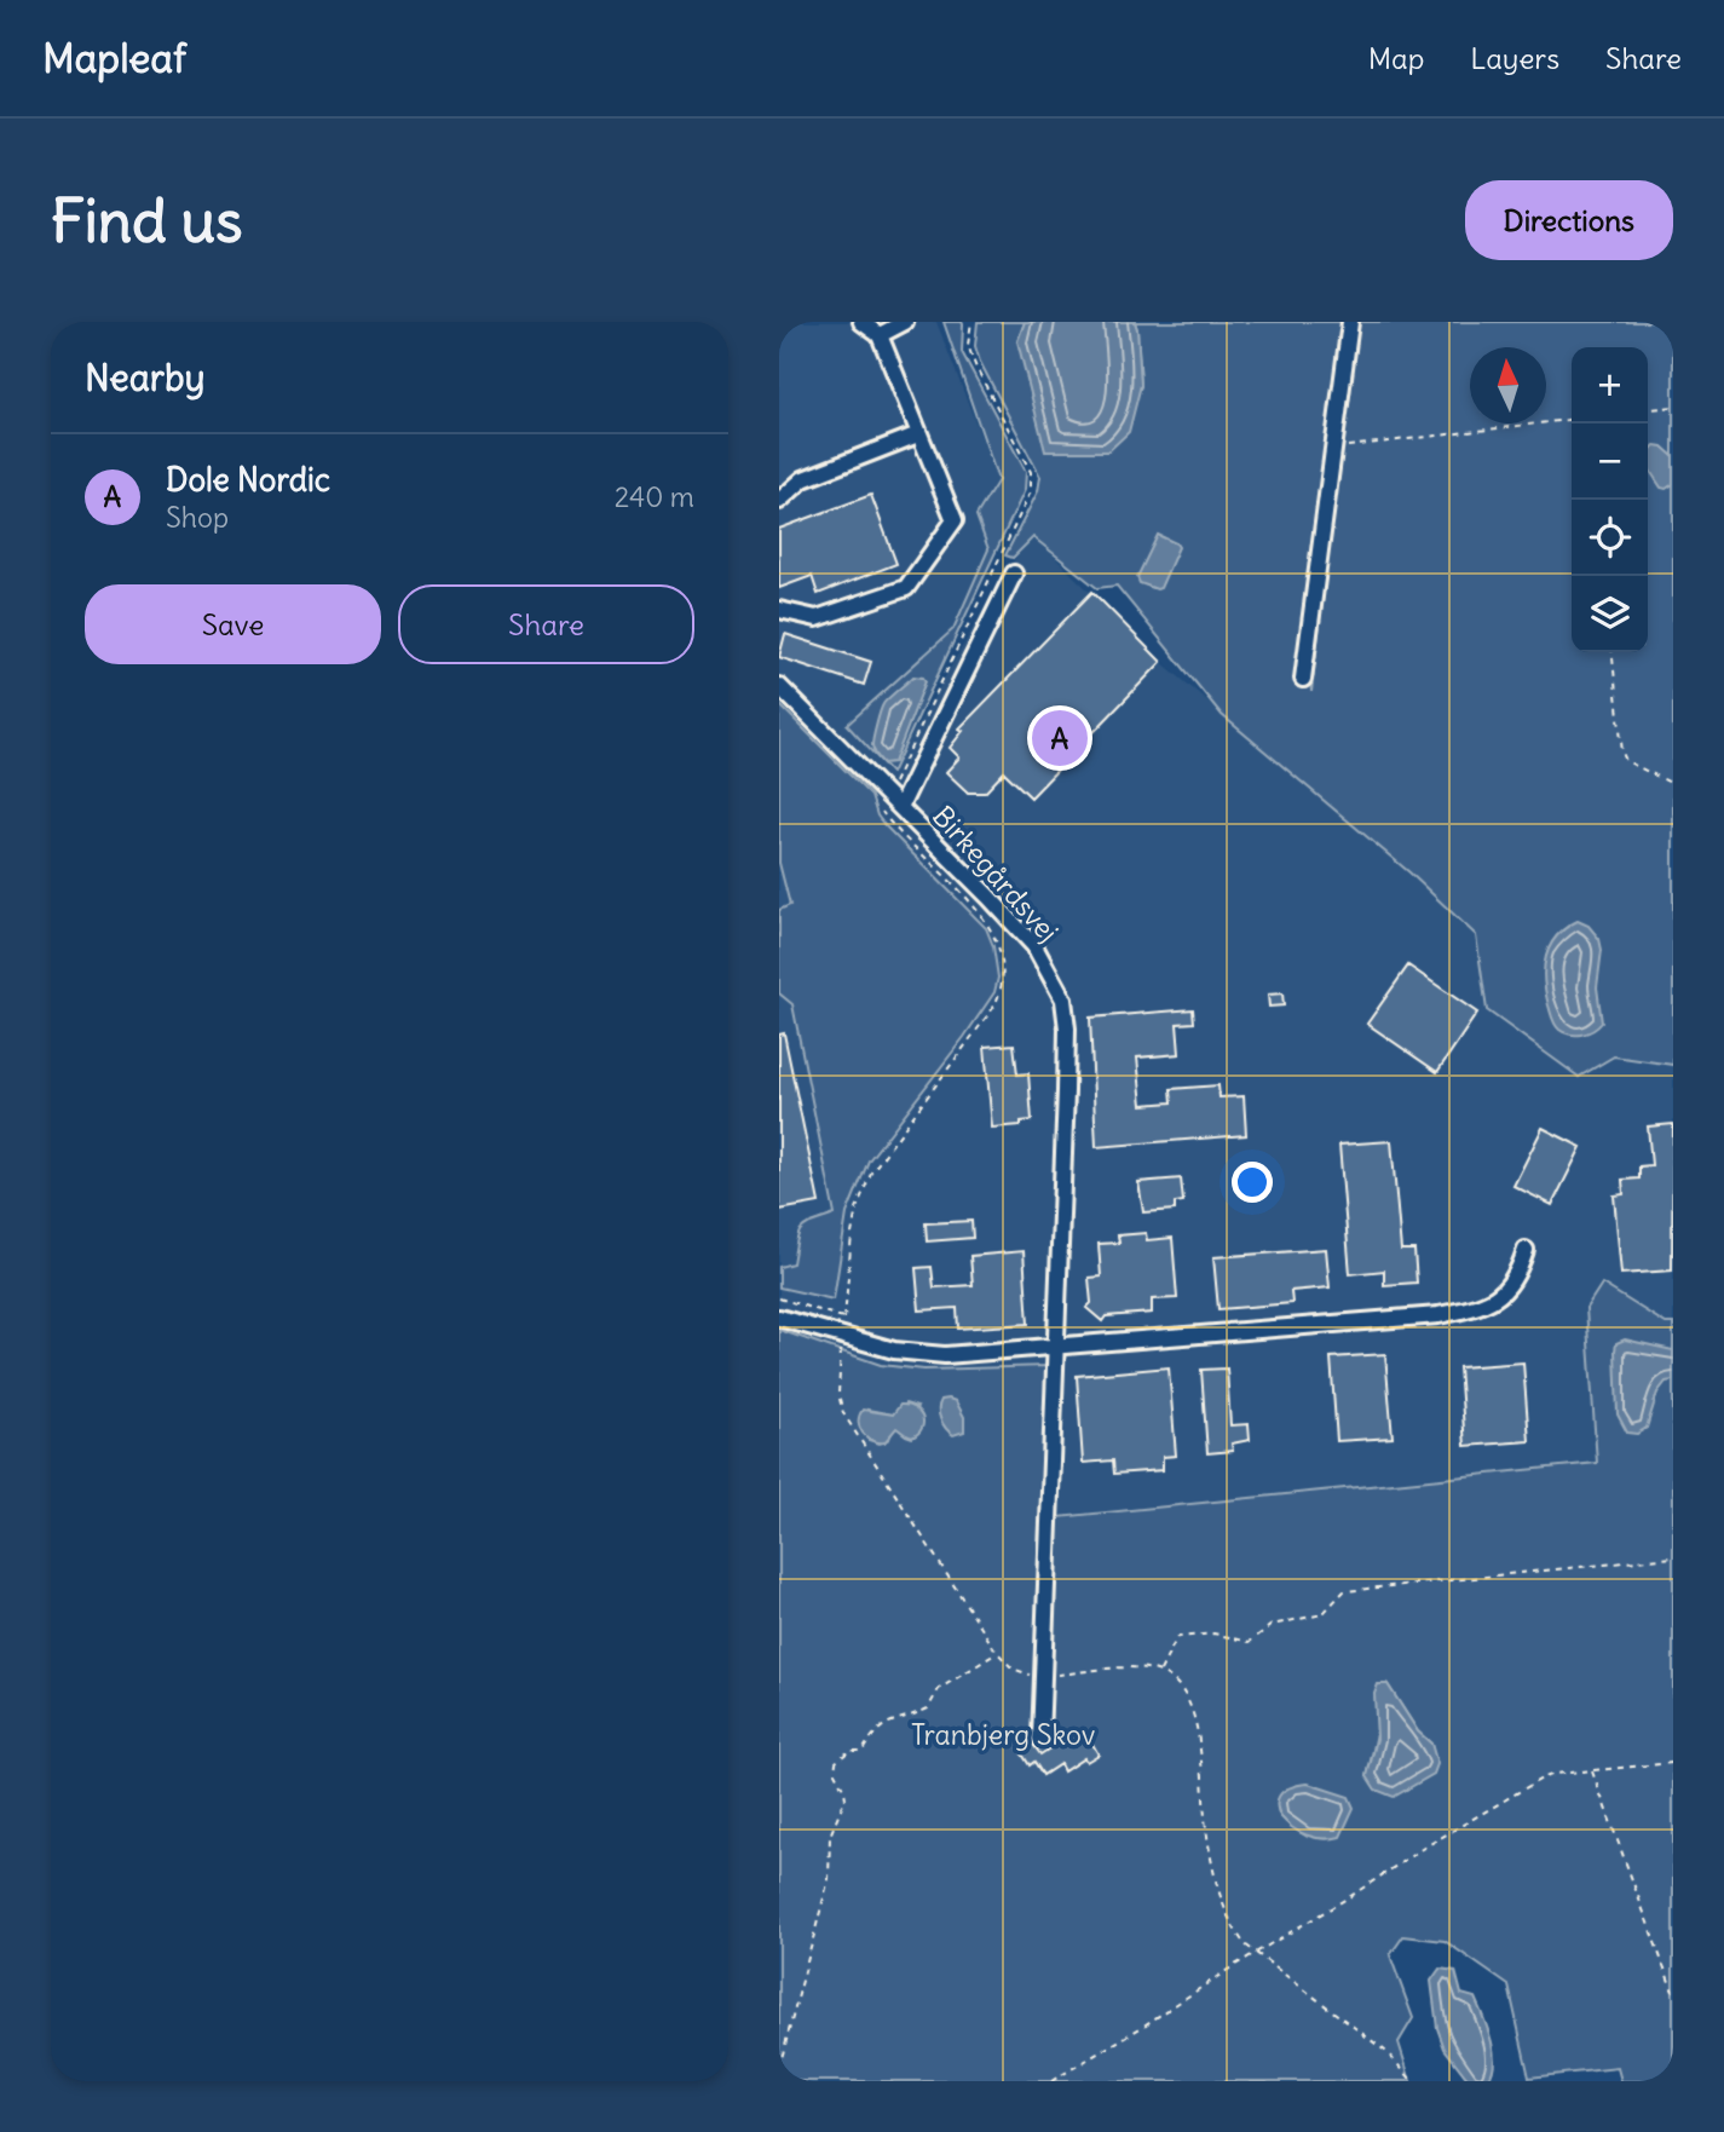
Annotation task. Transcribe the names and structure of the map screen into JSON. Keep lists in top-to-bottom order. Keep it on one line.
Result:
{"streets":{"street":["Birkegårdsvej"]},"parks":["Tranbjerg Skov"],"north":"top","page":{"header":"Mapleaf","nav":["Map","Layers","Share"],"buttons":["Directions",["Save","Share"]],"title":"Find us","heading":"Nearby","map_buttons":["+","−"],"list":[{"mark":"A","name":"Dole Nordic","note":"Shop","value":"240 m"}],"pins":"A"}}
